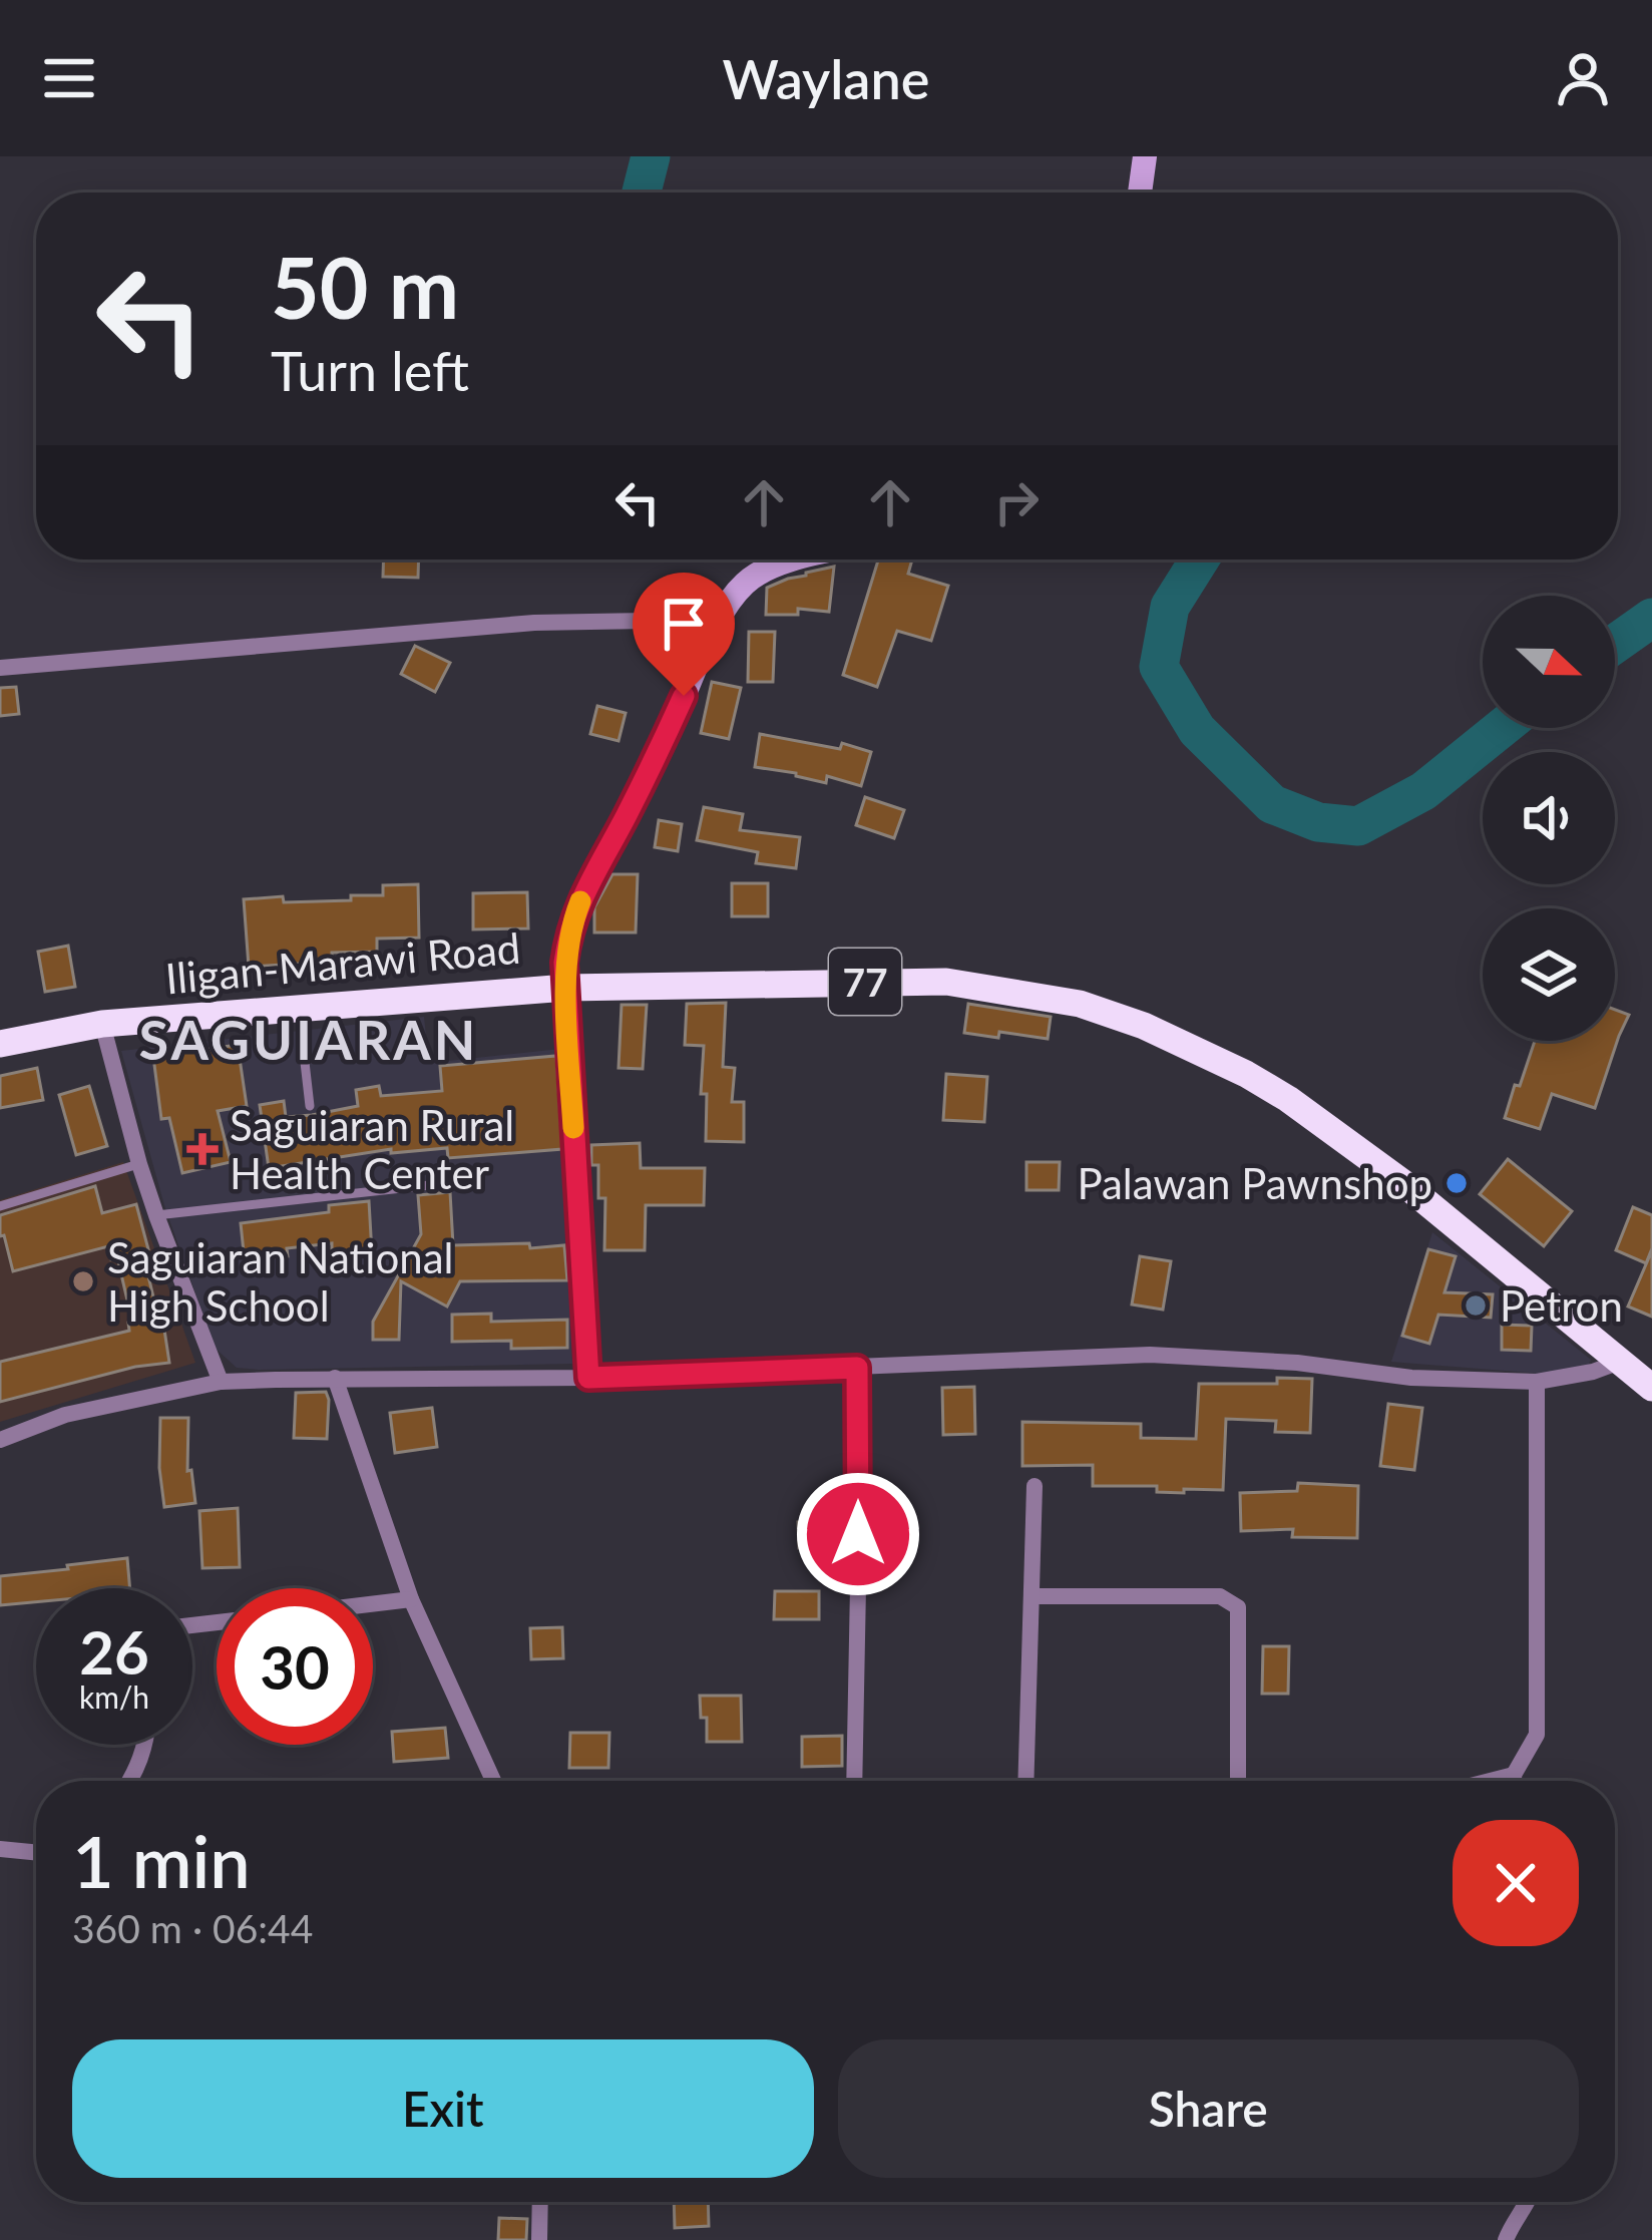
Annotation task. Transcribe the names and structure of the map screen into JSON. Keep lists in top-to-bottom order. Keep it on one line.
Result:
{"streets":{"highway":["Iligan-Marawi Road","77"]},"districts":["SAGUIARAN"],"places":{"health":["Saguiaran Rural Health Center"],"other":["Palawan Pawnshop","Saguiaran National High School","Petron"]},"north":"right","page":{"header":"Waylane","turn":["50 m","Turn left"],"speed":"26 km/h","limit":"30","heading":["1 min","360 m · 06:44"],"buttons":["Exit","Share"]}}
